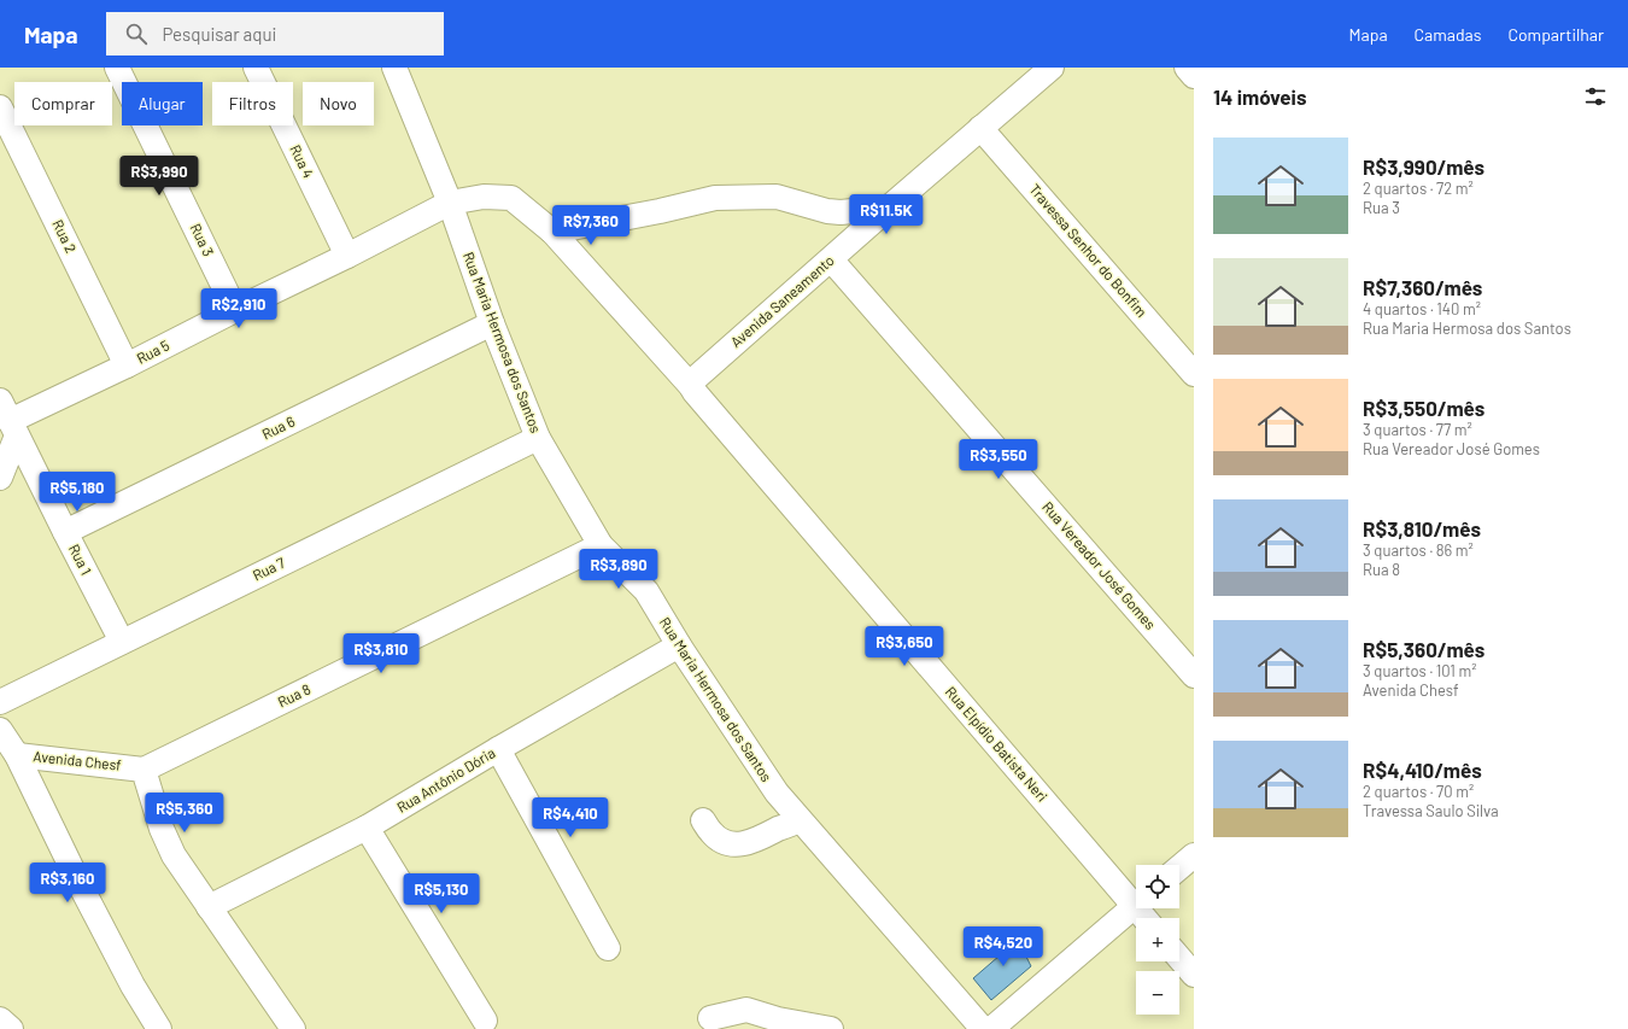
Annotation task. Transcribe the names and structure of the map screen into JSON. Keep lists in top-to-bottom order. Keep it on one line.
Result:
{"streets":{"street":["Rua 4","Rua 2","Rua 3","Travessa Senhor do Bonfim","Avenida Saneamento","Rua Maria Hermosa dos Santos","Rua 5","Rua 6","Rua 1","Rua Vereador José Gomes","Rua 7","Rua 8","Rua Elpídio Batista Neri","Avenida Chesf","Rua Antônio Dória"]},"crossings":[["Rua 4","Rua 5"],["Rua 2","Rua 5"],["Rua 3","Rua 5"],["Travessa Senhor do Bonfim","Avenida Saneamento"],["Avenida Saneamento","Rua Vereador José Gomes"],["Avenida Saneamento","Rua Elpídio Batista Neri"],["Rua Maria Hermosa dos Santos","Rua 5"],["Rua Maria Hermosa dos Santos","Rua 6"],["Rua Maria Hermosa dos Santos","Rua 7"],["Rua Maria Hermosa dos Santos","Rua 8"],["Rua Maria Hermosa dos Santos","Rua Antônio Dória"],["Rua 5","Rua 1"],["Rua 5","Rua Elpídio Batista Neri"],["Rua 6","Rua 1"],["Rua 1","Rua 7"],["Rua 8","Avenida Chesf"]],"page":{"header":"Mapa","search":"Pesquisar aqui","nav":["Mapa","Camadas","Compartilhar"],"heading":"14 imóveis","chip":["Comprar","Alugar","Filtros","Novo"],"list":[{"name":"R$3,990/mês","note":"2 quartos · 72 m² · Rua 3"},{"name":"R$7,360/mês","note":"4 quartos · 140 m² · Rua Maria Hermosa dos Santos"},{"name":"R$3,550/mês","note":"3 quartos · 77 m² · Rua Vereador José Gomes"},{"name":"R$3,810/mês","note":"3 quartos · 86 m² · Rua 8"},{"name":"R$5,360/mês","note":"3 quartos · 101 m² · Avenida Chesf"},{"name":"R$4,410/mês","note":"2 quartos · 70 m² · Travessa Saulo Silva"}],"price":["R$3,990","R$11.5K","R$7,360","R$2,910","R$3,550","R$5,180","R$3,890","R$3,650","R$3,810","R$5,360","R$4,410","R$3,160","R$5,130","R$4,520"],"map_buttons":["+","−"]}}
